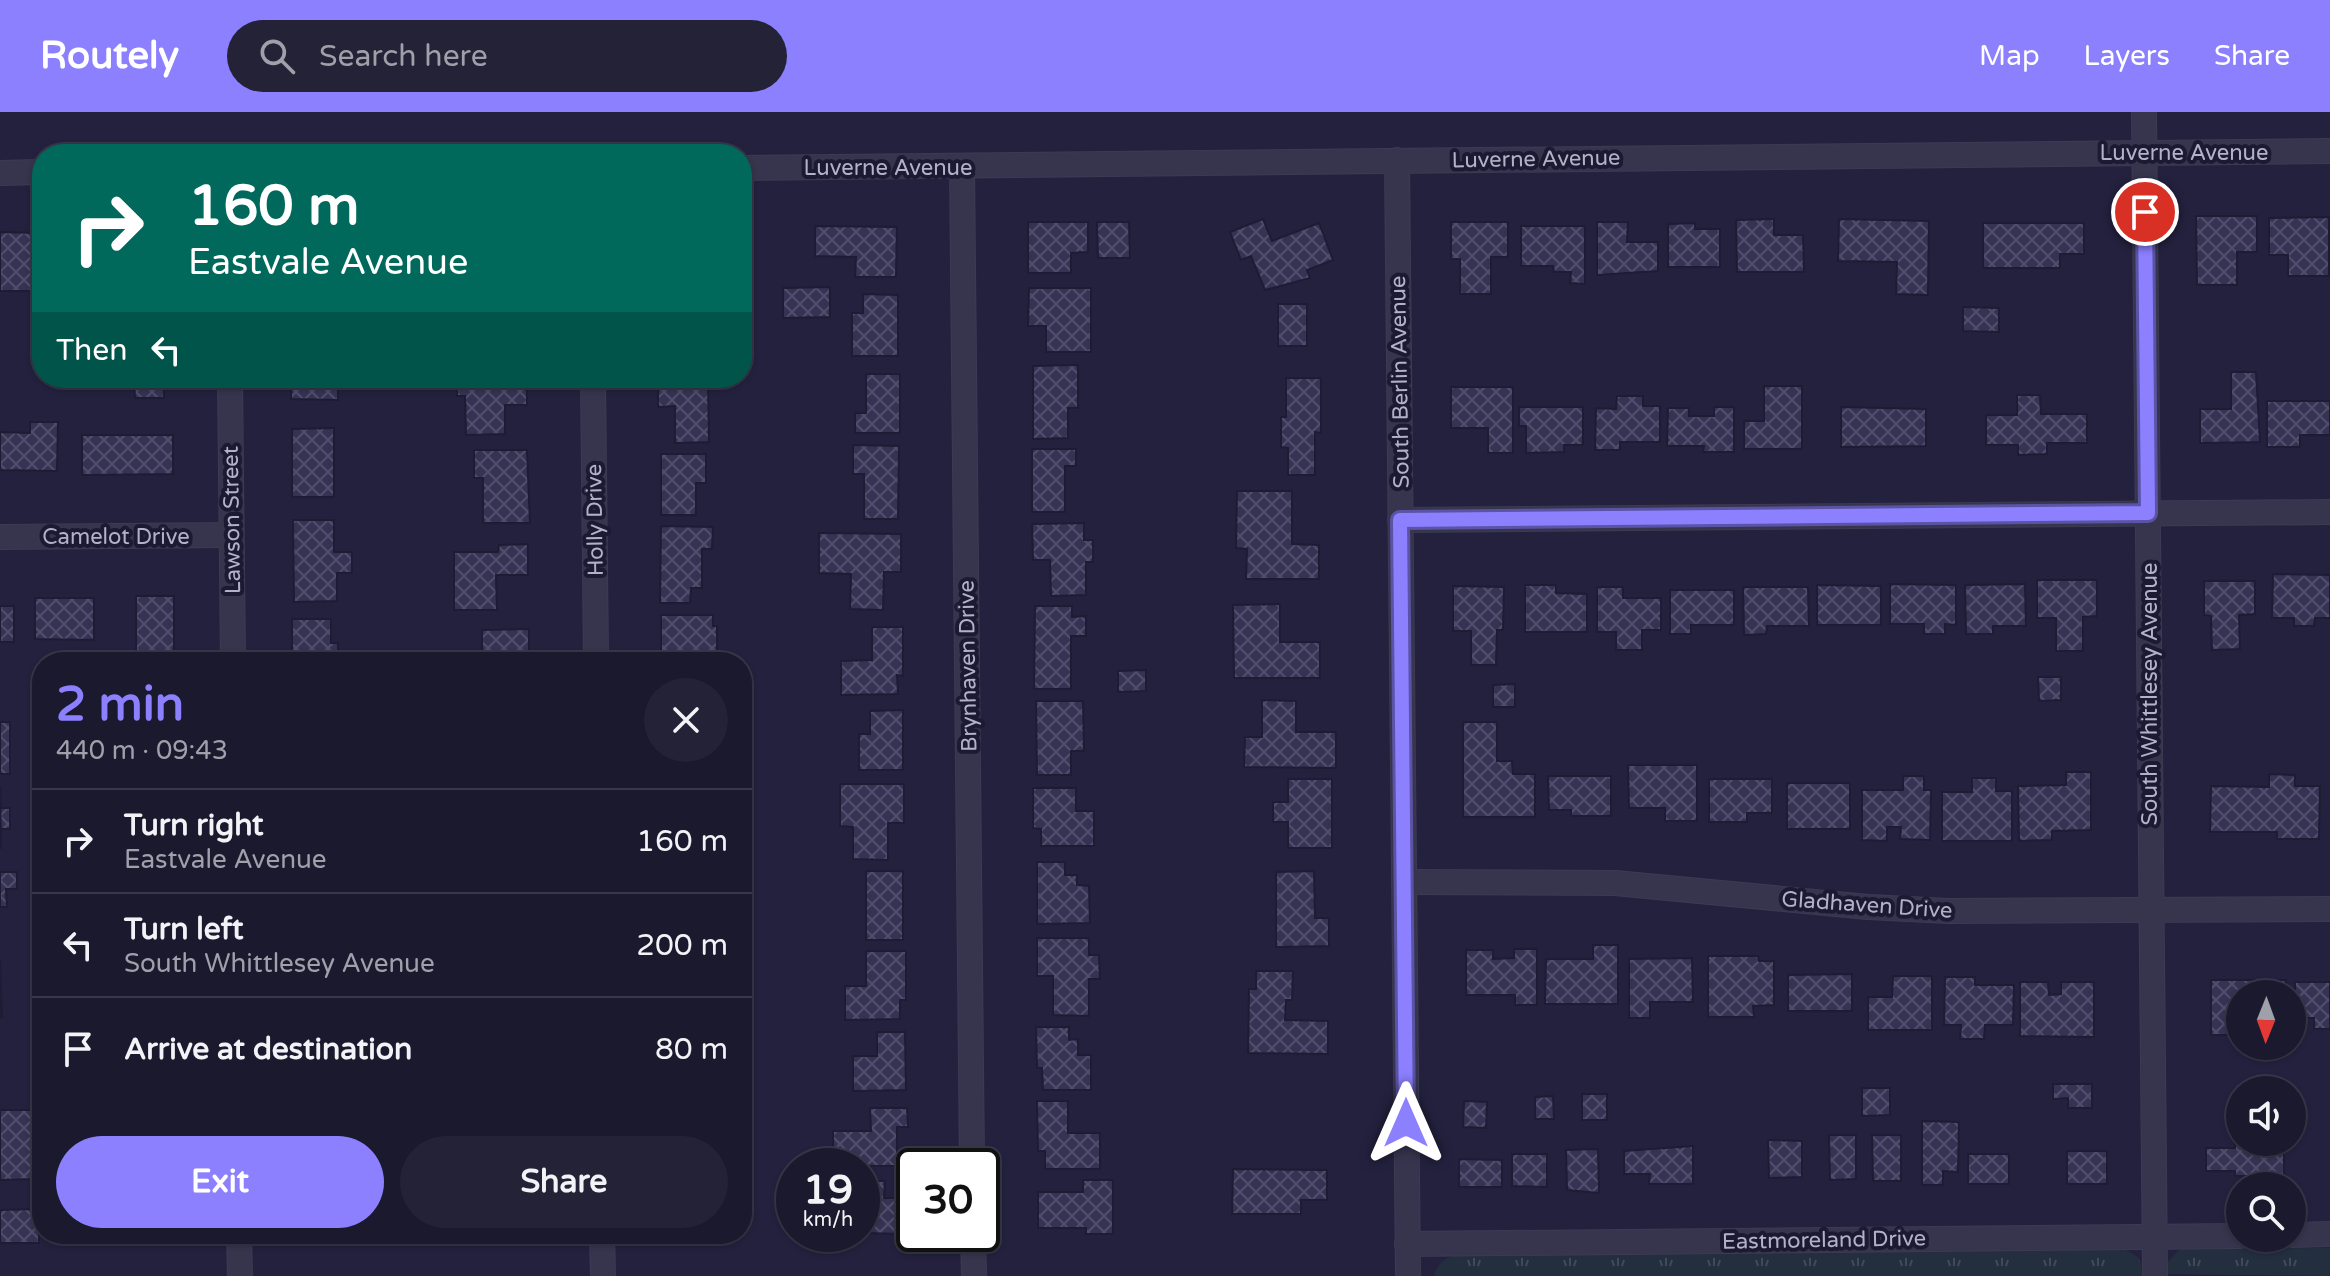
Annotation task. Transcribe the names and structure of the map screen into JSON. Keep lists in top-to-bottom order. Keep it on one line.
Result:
{"streets":{"street":["Luverne Avenue","South Berlin Avenue","Lawson Street","Holly Drive","Camelot Drive","Brynhaven Drive","South Whittlesey Avenue","Gladhaven Drive","Eastmoreland Drive"]},"crossings":[["Luverne Avenue","South Berlin Avenue"],["Luverne Avenue","Brynhaven Drive"],["Luverne Avenue","South Whittlesey Avenue"],["South Berlin Avenue","Gladhaven Drive"],["South Berlin Avenue","Eastmoreland Drive"],["Lawson Street","Camelot Drive"],["South Whittlesey Avenue","Gladhaven Drive"],["South Whittlesey Avenue","Eastmoreland Drive"]],"north":"bottom","page":{"header":"Routely","search":"Search here","nav":["Map","Layers","Share"],"turn":["160 m","Eastvale Avenue"],"then":"Then","heading":["2 min","440 m · 09:43"],"list":[{"name":"Turn right","note":"Eastvale Avenue","value":"160 m"},{"name":"Turn left","note":"South Whittlesey Avenue","value":"200 m"},{"name":"Arrive at destination","value":"80 m"}],"buttons":["Exit","Share"],"speed":"19 km/h","limit":"30"}}
